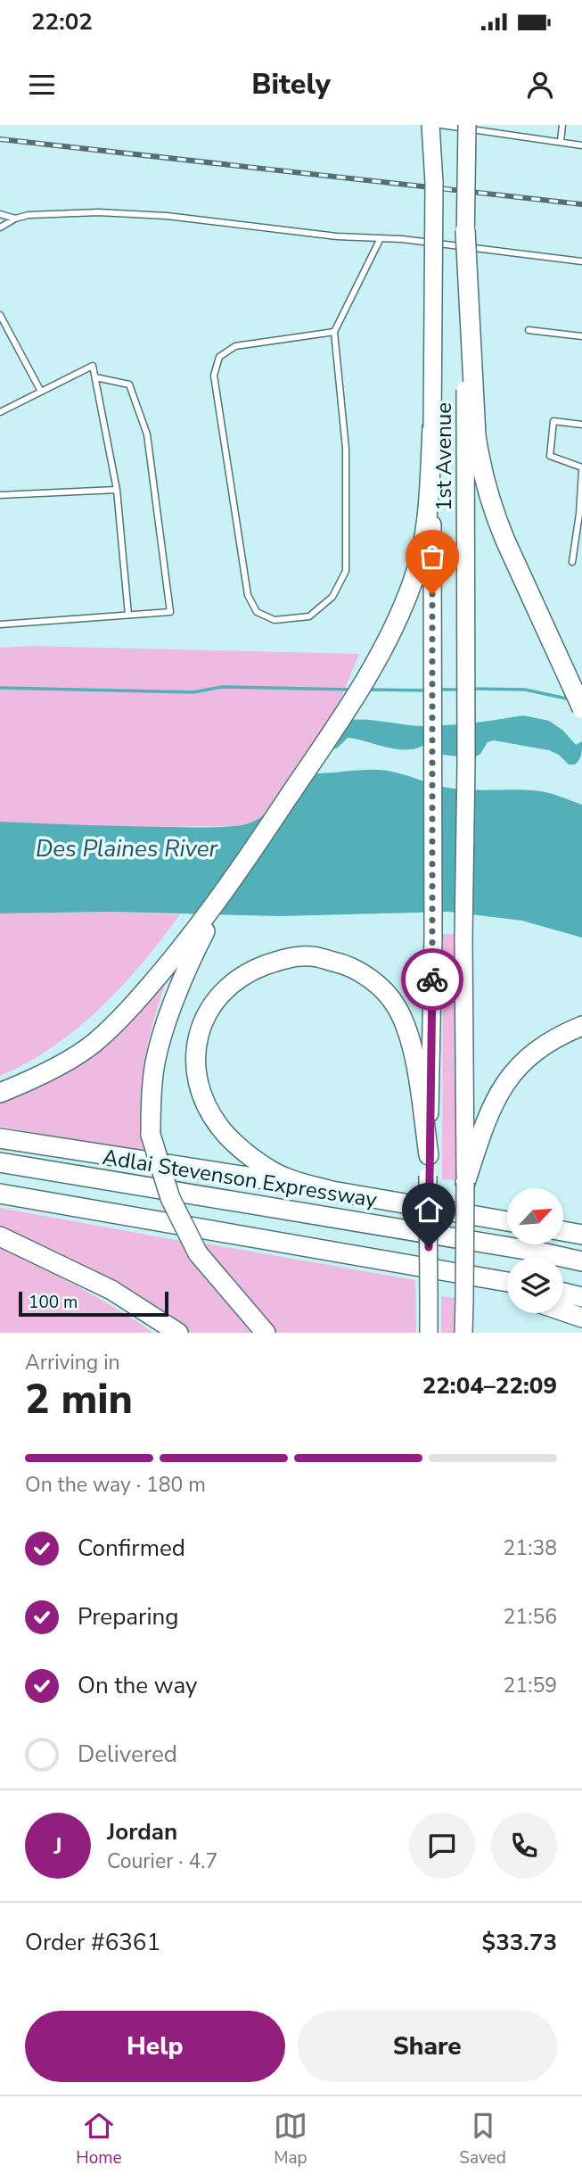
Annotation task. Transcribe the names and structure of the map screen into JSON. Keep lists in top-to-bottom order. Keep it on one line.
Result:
{"streets":{"highway":["Adlai Stevenson Expressway"],"main road":["1st Avenue"]},"water":["Des Plaines River"],"scale_bar":"100 m","north":"top right","page":{"status":"22:02","header":"Bitely","scale":"100 m","heading":["2 min","Arriving in","22:04–22:09"],"panel":["Jordan","Courier · 4.7","Order #6361","$33.73"],"bar":"On the way · 180 m","list":[["Confirmed","21:38"],["Preparing","21:56"],["On the way","21:59"],"Delivered"],"round":"J","buttons":["Help","Share"],"tabs":["Home","Map","Saved"]}}
